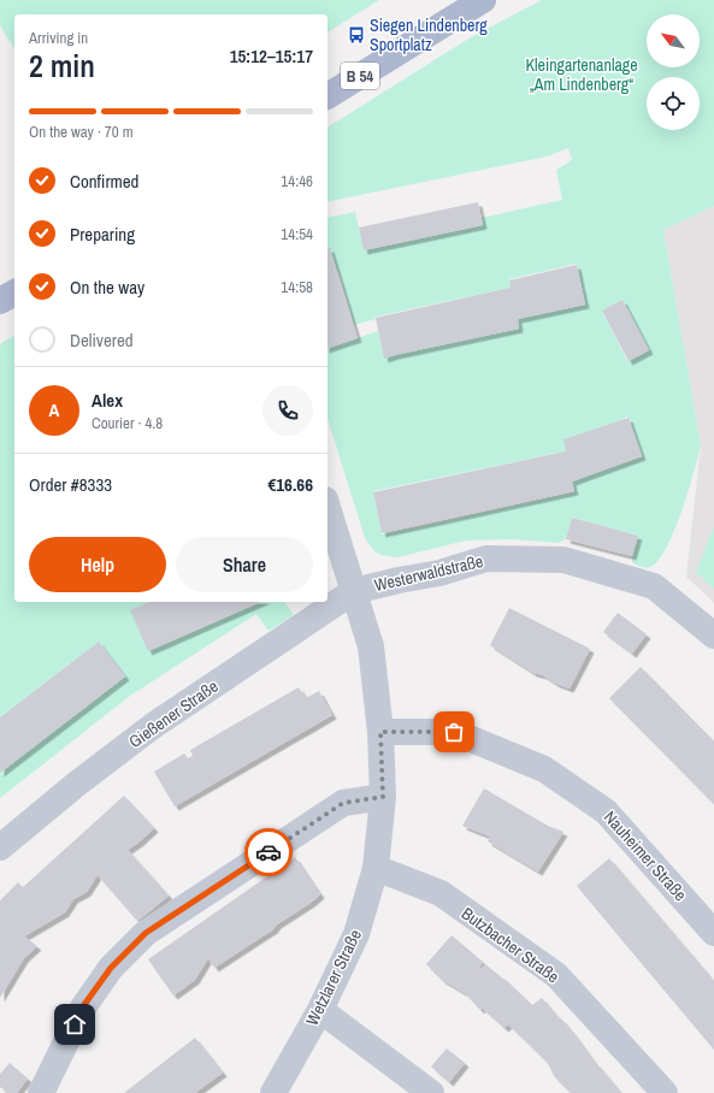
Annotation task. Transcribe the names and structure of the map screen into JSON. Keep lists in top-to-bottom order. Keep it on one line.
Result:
{"streets":{"main road":["B 54"],"street":["Westerwaldstraße","Gießener Straße","Nauheimer Straße","Butzbacher Straße","Wetzlarer Straße"]},"crossings":[["Westerwaldstraße","Gießener Straße"],["Westerwaldstraße","Wetzlarer Straße"],["Gießener Straße","Wetzlarer Straße"],["Nauheimer Straße","Wetzlarer Straße"],["Butzbacher Straße","Wetzlarer Straße"]],"parks":["Kleingartenanlage „Am Lindenberg“"],"places":{"bus stop":["Siegen Lindenberg Sportplatz"]},"north":"top left","page":{"heading":["2 min","Arriving in","15:12–15:17"],"panel":["Alex","Courier · 4.8","Order #8333","€16.66"],"bar":"On the way · 70 m","list":[["Confirmed","14:46"],["Preparing","14:54"],["On the way","14:58"],"Delivered"],"round":"A","buttons":["Help","Share"]}}
